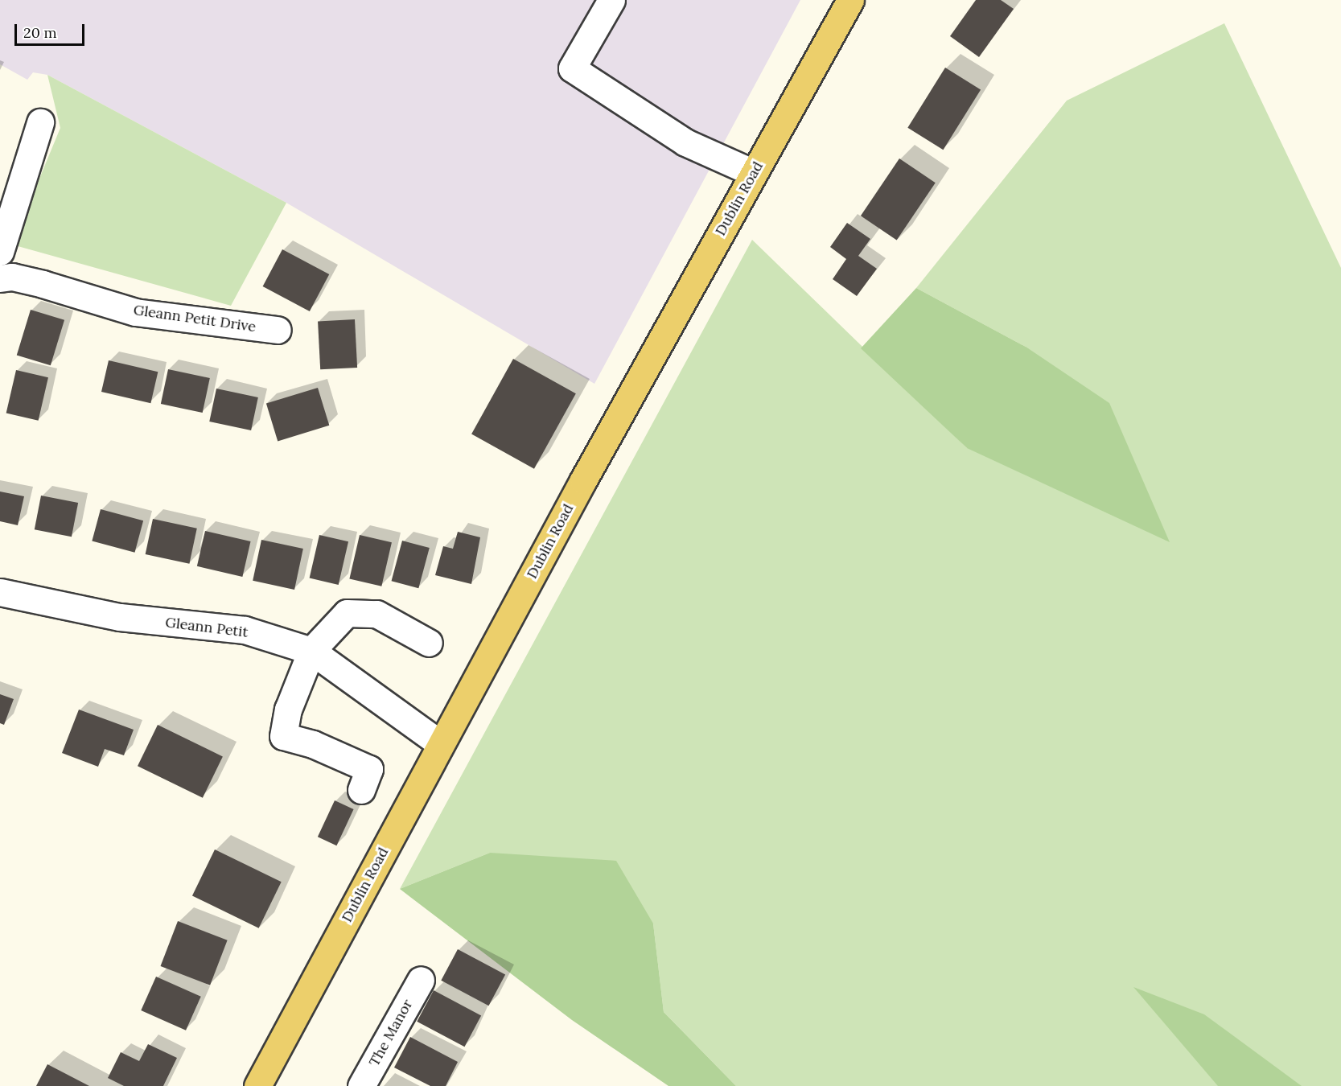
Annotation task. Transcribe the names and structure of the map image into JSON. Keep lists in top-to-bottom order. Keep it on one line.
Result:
{"streets":{"main road":["Dublin Road"],"street":["Gleann Petit Drive","Gleann Petit","The Manor"]},"crossings":[["Dublin Road","Gleann Petit"]],"scale_bar":"20 m"}
